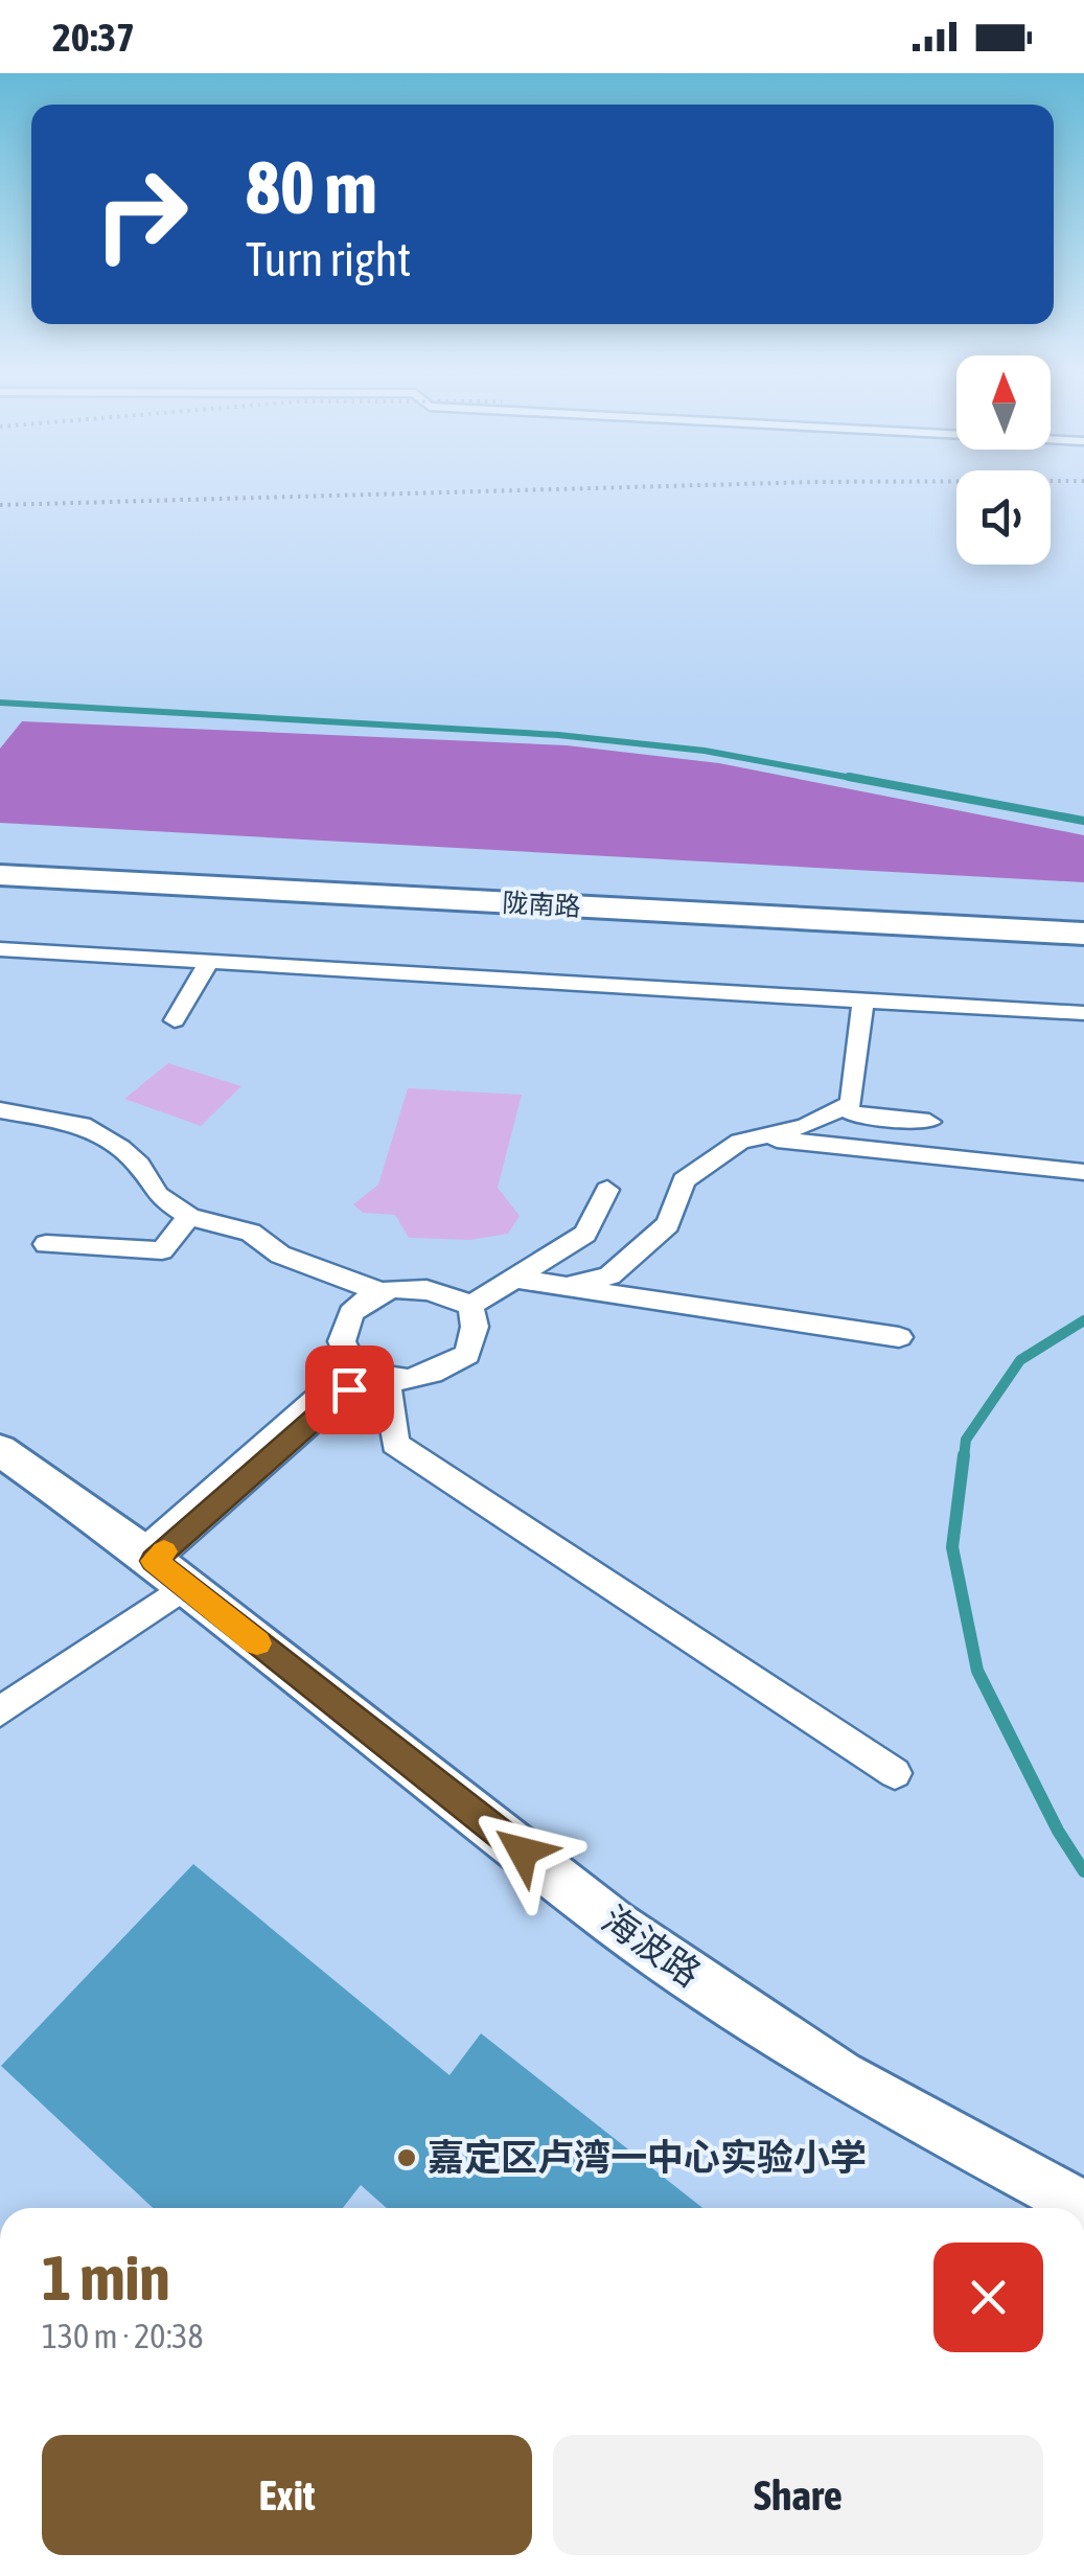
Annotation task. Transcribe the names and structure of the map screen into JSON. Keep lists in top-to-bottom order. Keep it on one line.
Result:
{"streets":{"main road":["陇南路"],"street":["海波路"]},"places":["嘉定区卢湾一中心实验小学"],"north":"top","page":{"status":"20:37","turn":["80 m","Turn right"],"heading":["1 min","130 m · 20:38"],"buttons":["Exit","Share"]}}
